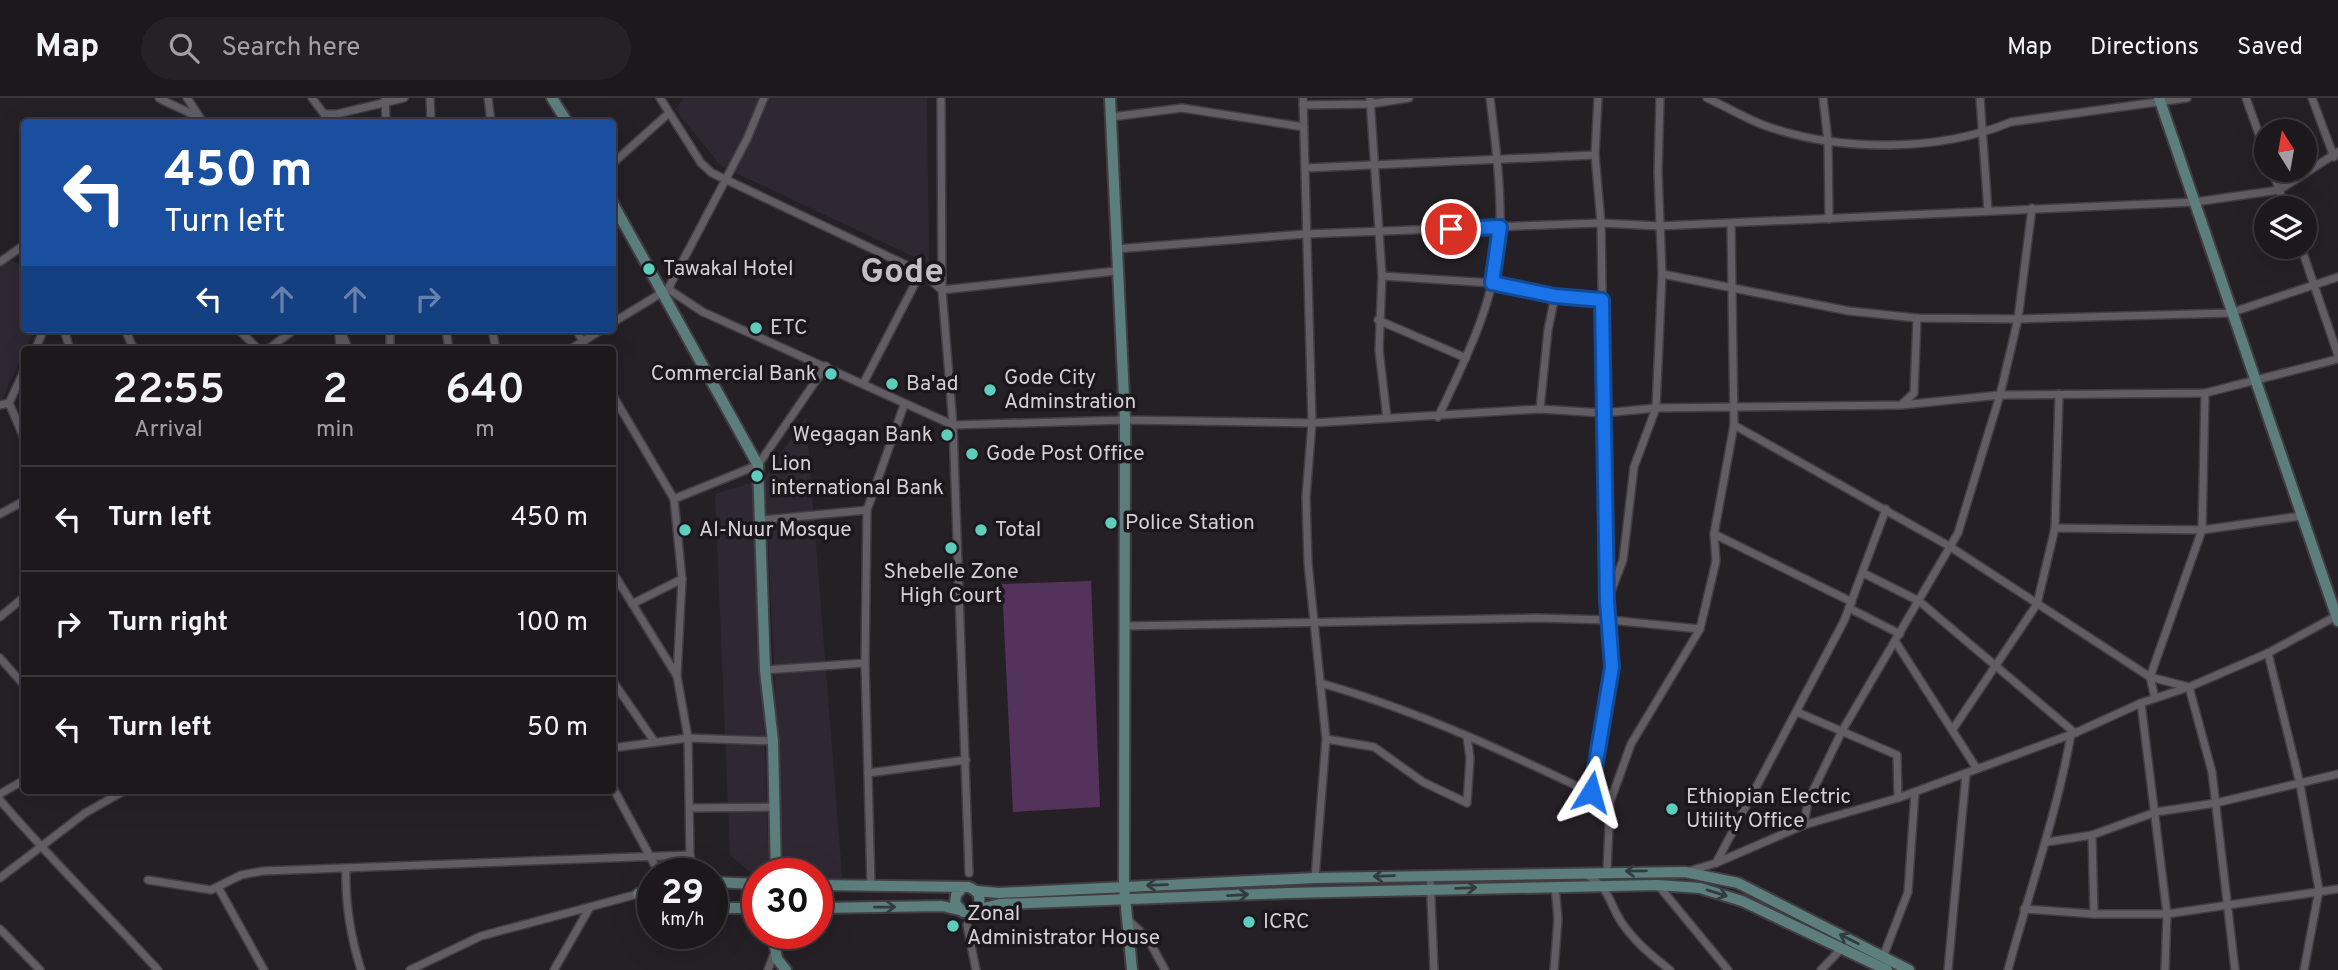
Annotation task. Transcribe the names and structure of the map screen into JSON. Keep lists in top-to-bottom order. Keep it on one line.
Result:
{"districts":["Gode"],"places":["Tawakal Hotel","ETC","Commercial Bank","Ba'ad","Gode City Adminstration","Wegagan Bank","Gode Post Office","Lion international Bank","Police Station","Al-Nuur Mosque","Total","Shebelle Zone High Court","Ethiopian Electric Utility Office","ICRC","Zonal Administrator House"],"north":"top","page":{"header":"Map","search":"Search here","nav":["Map","Directions","Saved"],"turn":["450 m","Turn left"],"eta":["22:55","Arrival","2","min","640","m"],"list":[{"name":"Turn left","value":"450 m"},{"name":"Turn right","value":"100 m"},{"name":"Turn left","value":"50 m"}],"speed":"29 km/h","limit":"30"}}
